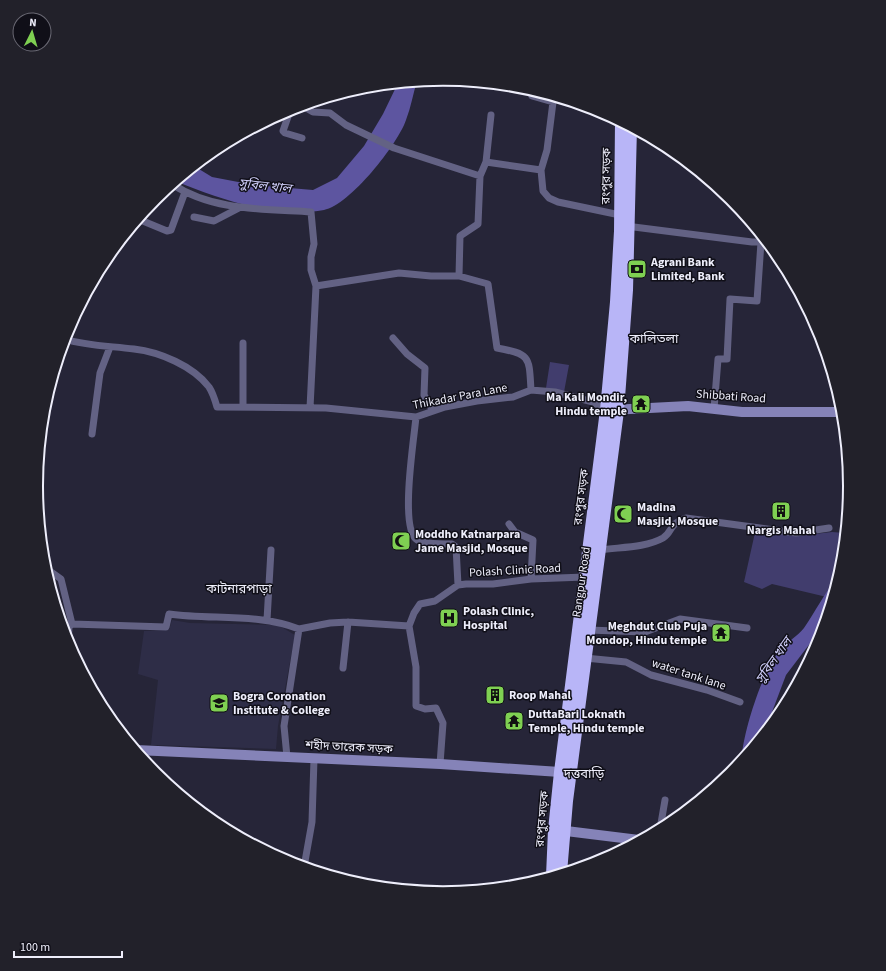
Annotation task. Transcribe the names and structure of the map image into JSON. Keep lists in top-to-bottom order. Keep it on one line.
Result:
{"streets":{"highway":["রংপুর সড়ক","Rangpur Road"],"street":["Thikadar Para Lane","Shibbati Road","Polash Clinic Road","water tank lane","শহীদ তারেক সড়ক"]},"crossings":[["রংপুর সড়ক","Thikadar Para Lane"],["রংপুর সড়ক","Shibbati Road"],["রংপুর সড়ক","Polash Clinic Road"],["রংপুর সড়ক","Rangpur Road"],["রংপুর সড়ক","শহীদ তারেক সড়ক"],["Thikadar Para Lane","Shibbati Road"],["Thikadar Para Lane","Rangpur Road"],["Shibbati Road","Rangpur Road"],["Rangpur Road","water tank lane"],["Rangpur Road","শহীদ তারেক সড়ক"]],"districts":["কালিতলা","কাটনারপাড়া","দত্তবাড়ি"],"water":["সুবিল খাল"],"places":{"bank":["Agrani Bank Limited, Bank"],"temple":["Ma Kali Mondir, Hindu temple","Meghdut Club Puja Mondop, Hindu temple","DuttaBari Loknath Temple, Hindu temple"],"building":["Nargis Mahal","Roop Mahal"],"mosque":["Madina Masjid, Mosque","Moddho Katnarpara Jame Masjid, Mosque"],"hospital":["Polash Clinic, Hospital"],"school or university":["Bogra Coronation Institute & College"]},"scale_bar":"100 m","north":"top"}
